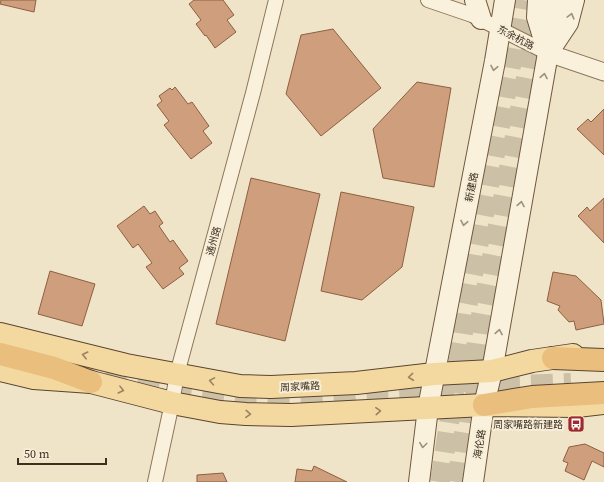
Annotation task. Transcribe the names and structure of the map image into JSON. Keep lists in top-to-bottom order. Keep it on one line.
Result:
{"streets":{"main road":["新建路","周家嘴路","海伦路"],"street":["东余杭路","通州路"]},"crossings":[["东余杭路","新建路"],["新建路","周家嘴路"],["通州路","周家嘴路"],["周家嘴路","海伦路"]],"places":{"bus stop":["周家嘴路新建路"]},"scale_bar":"50 m"}
